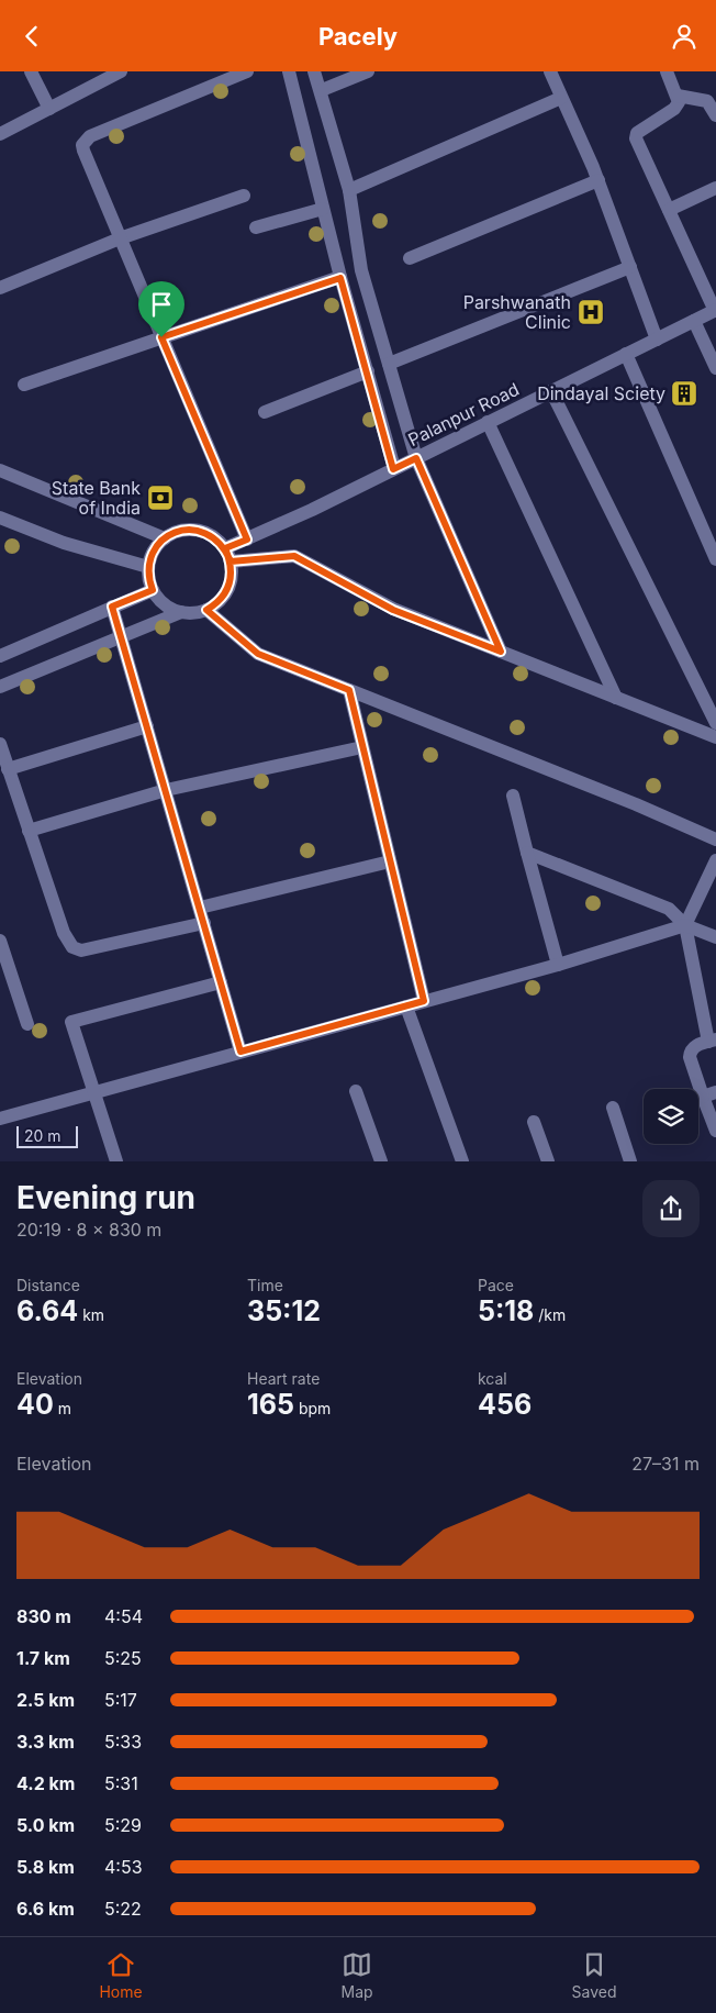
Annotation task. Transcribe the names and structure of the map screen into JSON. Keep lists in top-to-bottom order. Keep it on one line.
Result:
{"streets":{"street":["Palanpur Road"]},"places":{"hospital":["Parshwanath Clinic"],"building":["Dindayal Sciety"],"bank":["State Bank of India"]},"scale_bar":"20 m","page":{"header":"Pacely","scale":"20 m","heading":["Evening run","20:19 · 8 × 830 m"],"stats":[["Distance","6.64 km"],["Time","35:12"],["Pace","5:18 /km"],["Elevation","40 m"],["Heart rate","165 bpm"],["kcal","456"]],"chart":["Elevation","27–31 m"],"list":[{"name":"830 m","note":"4:54"},{"name":"1.7 km","note":"5:25"},{"name":"2.5 km","note":"5:17"},{"name":"3.3 km","note":"5:33"},{"name":"4.2 km","note":"5:31"},{"name":"5.0 km","note":"5:29"},{"name":"5.8 km","note":"4:53"},{"name":"6.6 km","note":"5:22"}],"tabs":["Home","Map","Saved"]}}
